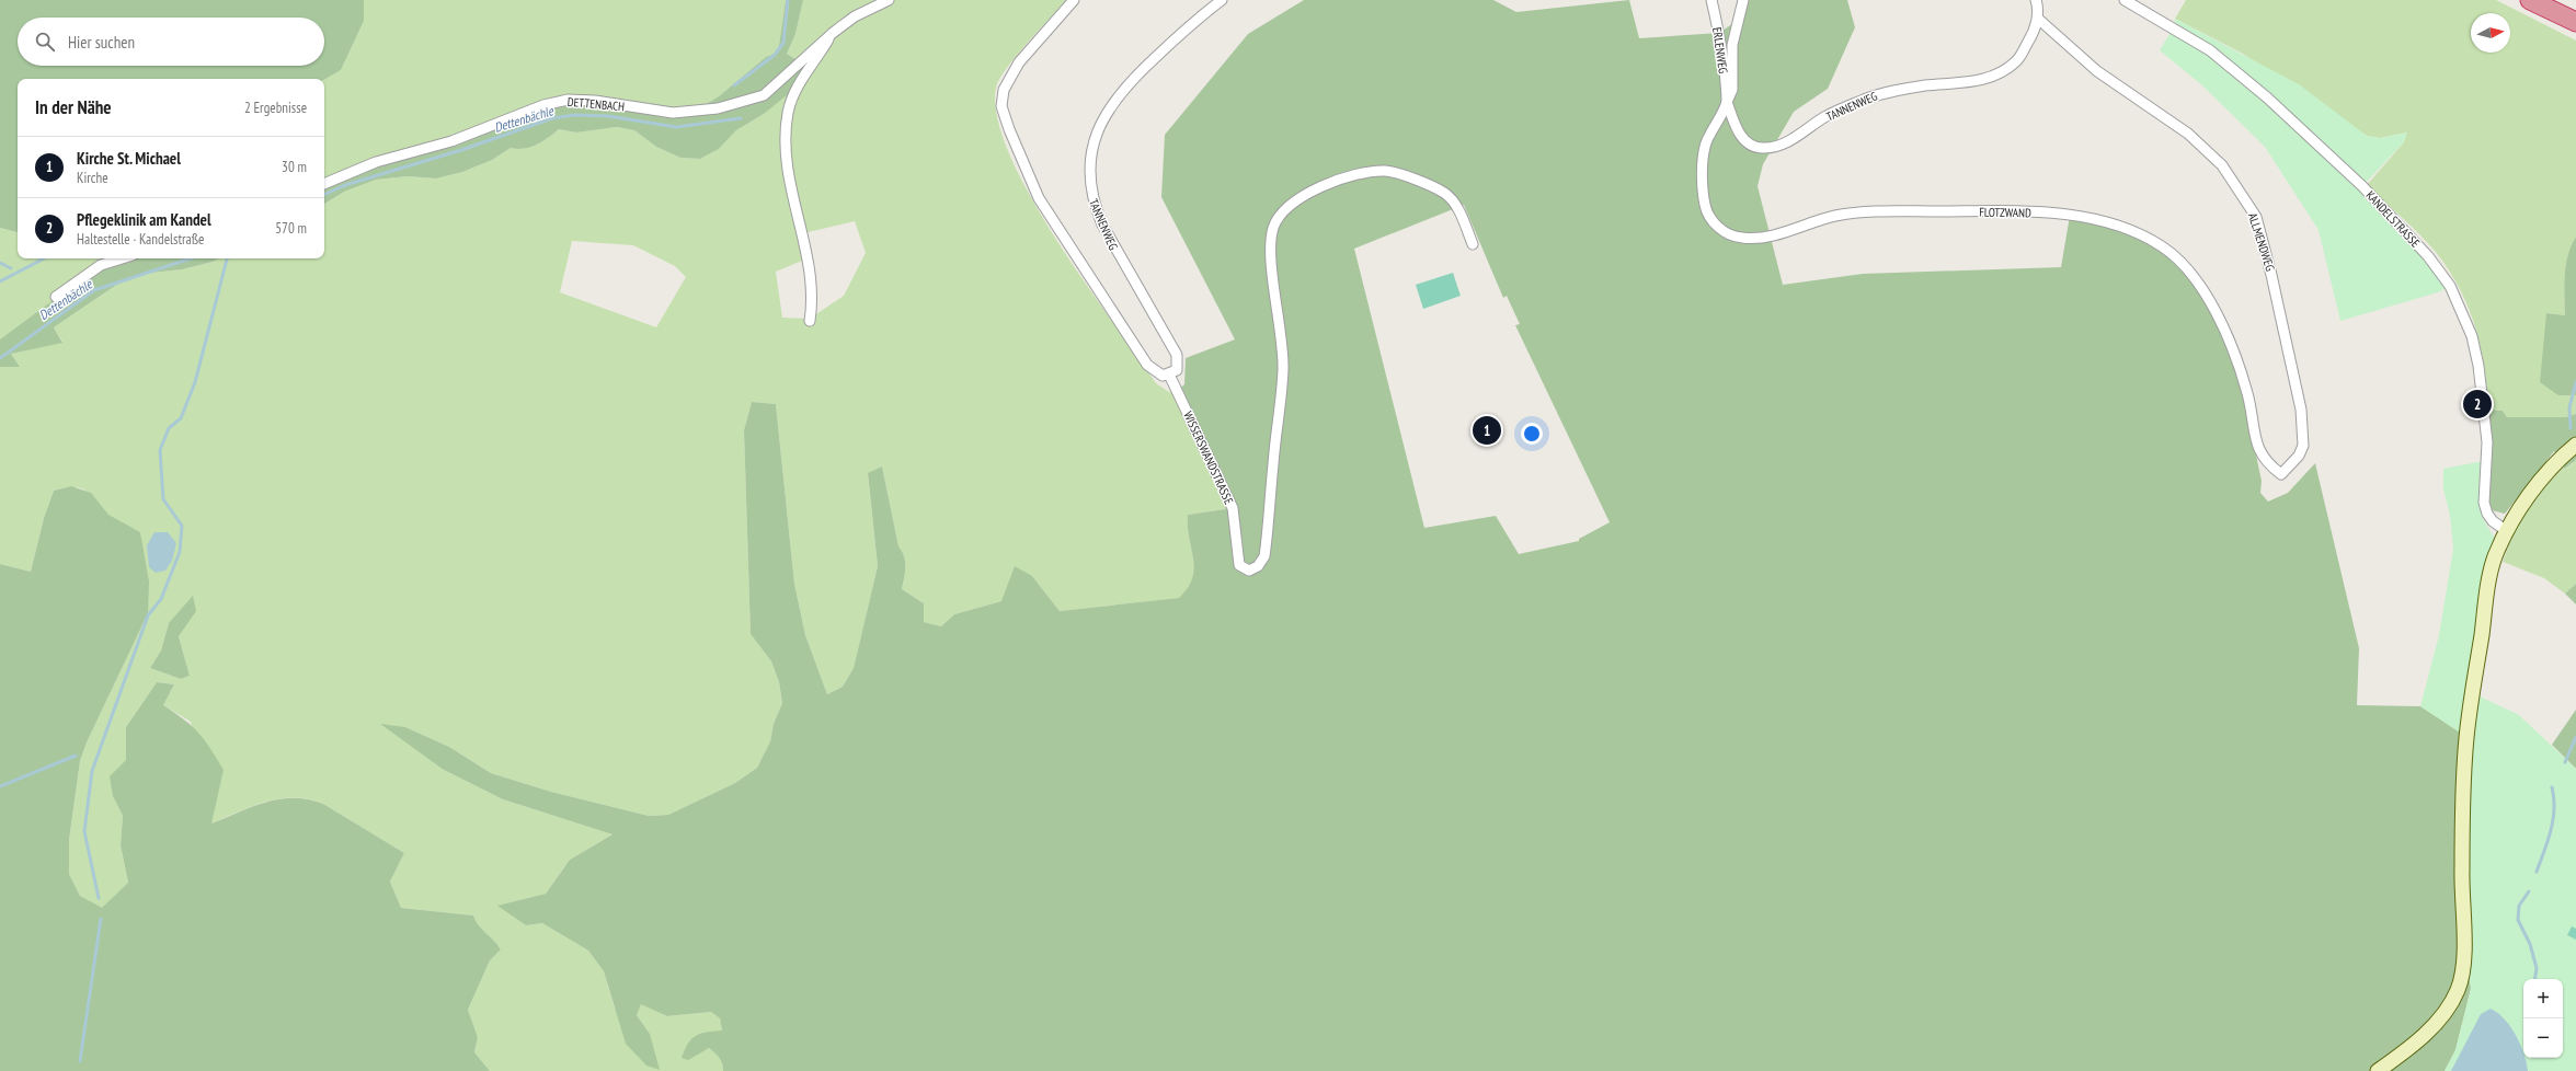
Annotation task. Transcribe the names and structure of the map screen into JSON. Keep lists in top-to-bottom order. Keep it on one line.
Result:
{"streets":{"street":["ERLENWEG","DETTENBACH","TANNENWEG","FLOTZWAND","KANDELSTRASSE","ALLMENDWEG","WISSERSWANDSTRASSE"]},"crossings":[["ERLENWEG","TANNENWEG"],["ERLENWEG","FLOTZWAND"],["TANNENWEG","FLOTZWAND"],["TANNENWEG","ALLMENDWEG"],["TANNENWEG","WISSERSWANDSTRASSE"],["FLOTZWAND","ALLMENDWEG"]],"water":["Dettenbächle"],"north":"right","page":{"search":"Hier suchen","heading":["In der Nähe","2 Ergebnisse"],"list":[{"mark":"1","name":"Kirche St. Michael","note":"Kirche","value":"30 m"},{"mark":"2","name":"Pflegeklinik am Kandel","note":"Haltestelle · Kandelstraße","value":"570 m"}],"pins":["2","1"],"map_buttons":["+","−"]}}
